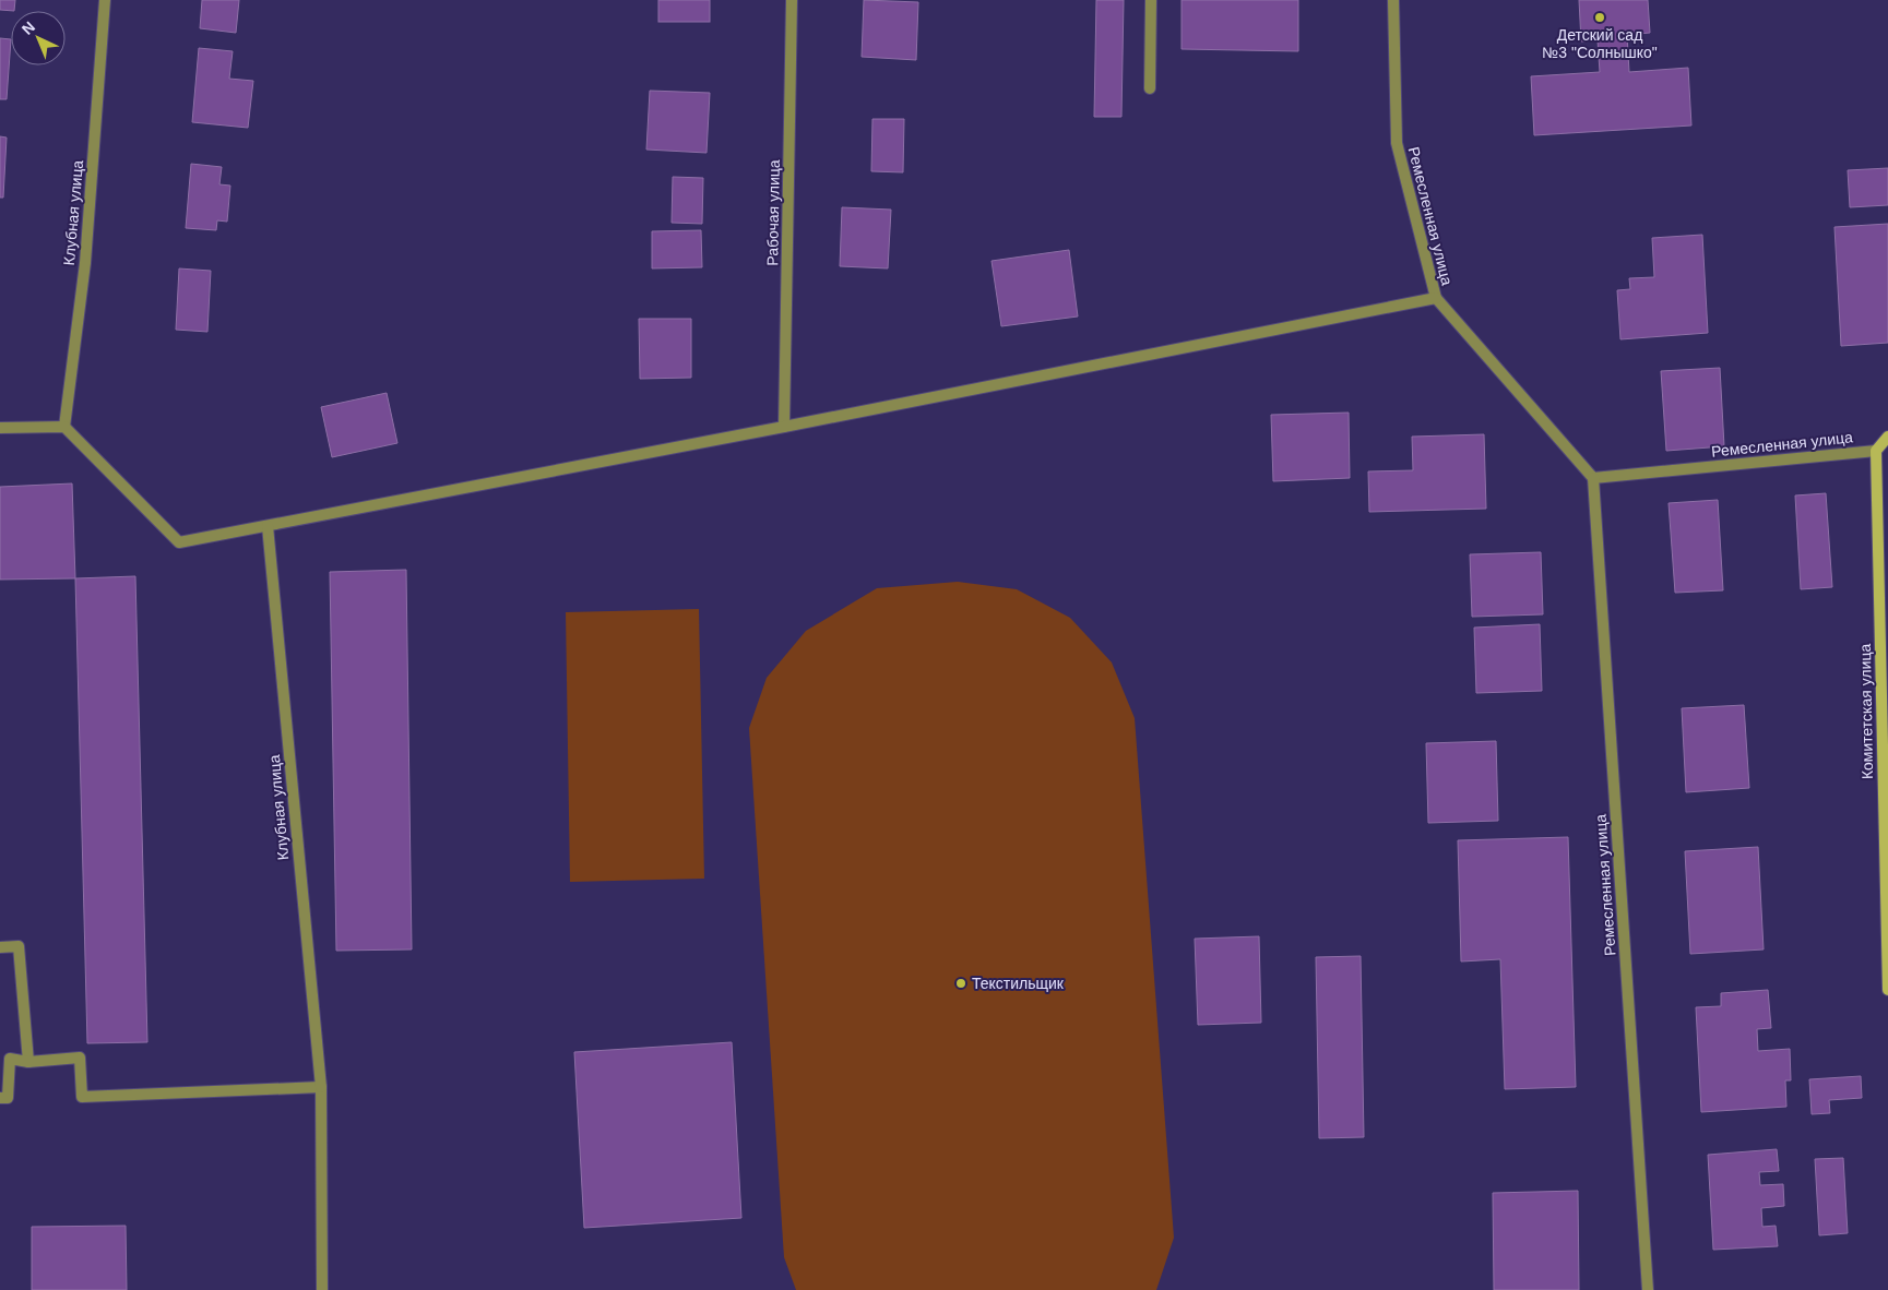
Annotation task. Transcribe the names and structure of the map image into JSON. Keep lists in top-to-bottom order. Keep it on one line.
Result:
{"streets":{"street":["Клубная улица","Рабочая улица","Ремесленная улица","Комитетская улица"]},"crossings":[["Ремесленная улица","Комитетская улица"]],"places":["Детский сад №3 \"Солнышко\"","Текстильщик"],"north":"top left"}
